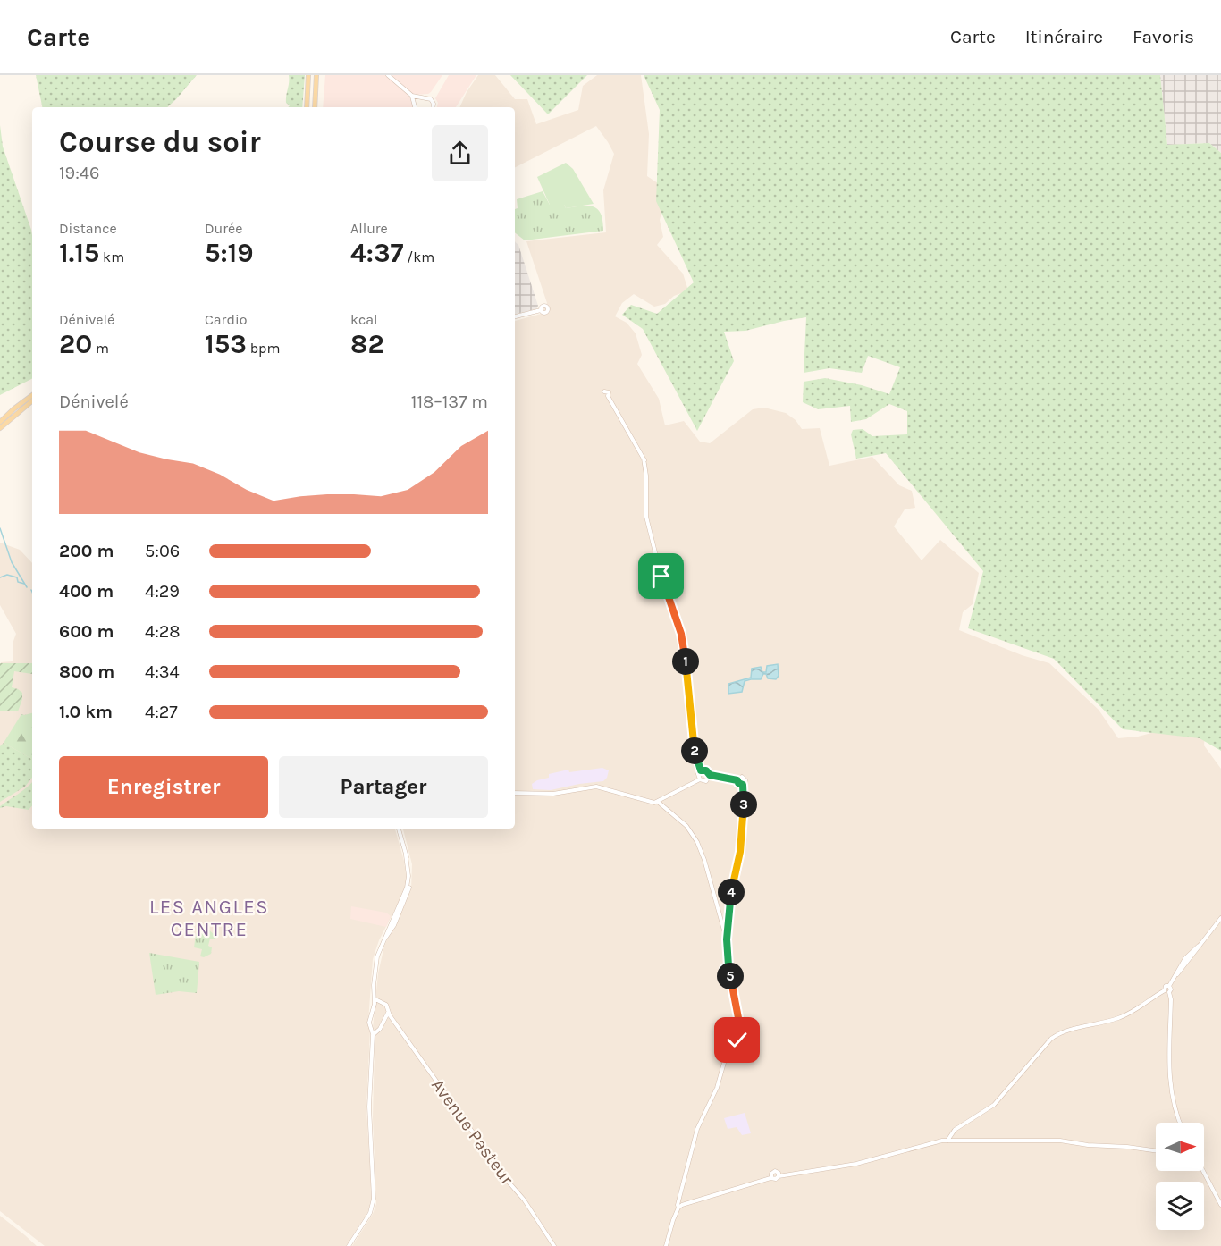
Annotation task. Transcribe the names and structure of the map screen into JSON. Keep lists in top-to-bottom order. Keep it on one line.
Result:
{"streets":{"street":["Avenue Pasteur"]},"districts":["LES ANGLES CENTRE"],"north":"right","page":{"header":"Carte","nav":["Carte","Itinéraire","Favoris"],"heading":["Course du soir","19:46"],"stats":[["Distance","1.15 km"],["Durée","5:19"],["Allure","4:37 /km"],["Dénivelé","20 m"],["Cardio","153 bpm"],["kcal","82"]],"chart":["Dénivelé","118–137 m"],"list":[{"name":"200 m","note":"5:06"},{"name":"400 m","note":"4:29"},{"name":"600 m","note":"4:28"},{"name":"800 m","note":"4:34"},{"name":"1.0 km","note":"4:27"}],"pins":["1","2","3","4","5"],"buttons":["Enregistrer","Partager"]}}
